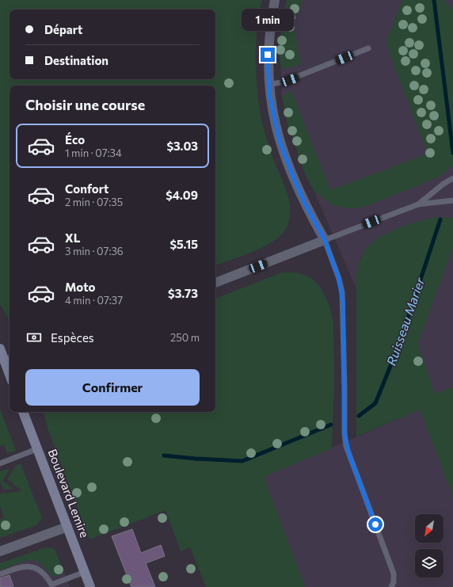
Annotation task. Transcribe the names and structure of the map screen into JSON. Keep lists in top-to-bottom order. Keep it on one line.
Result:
{"streets":{"main road":["Boulevard Lemire"]},"water":["Ruisseau Marier"],"north":"bottom left","page":{"bubble":"1 min","banner":["Départ","Destination"],"heading":"Choisir une course","list":[{"name":"Éco","note":"1 min · 07:34","value":"$3.03"},{"name":"Confort","note":"2 min · 07:35","value":"$4.09"},{"name":"XL","note":"3 min · 07:36","value":"$5.15"},{"name":"Moto","note":"4 min · 07:37","value":"$3.73"}],"pay":["Espèces","250 m"],"buttons":"Confirmer"}}
